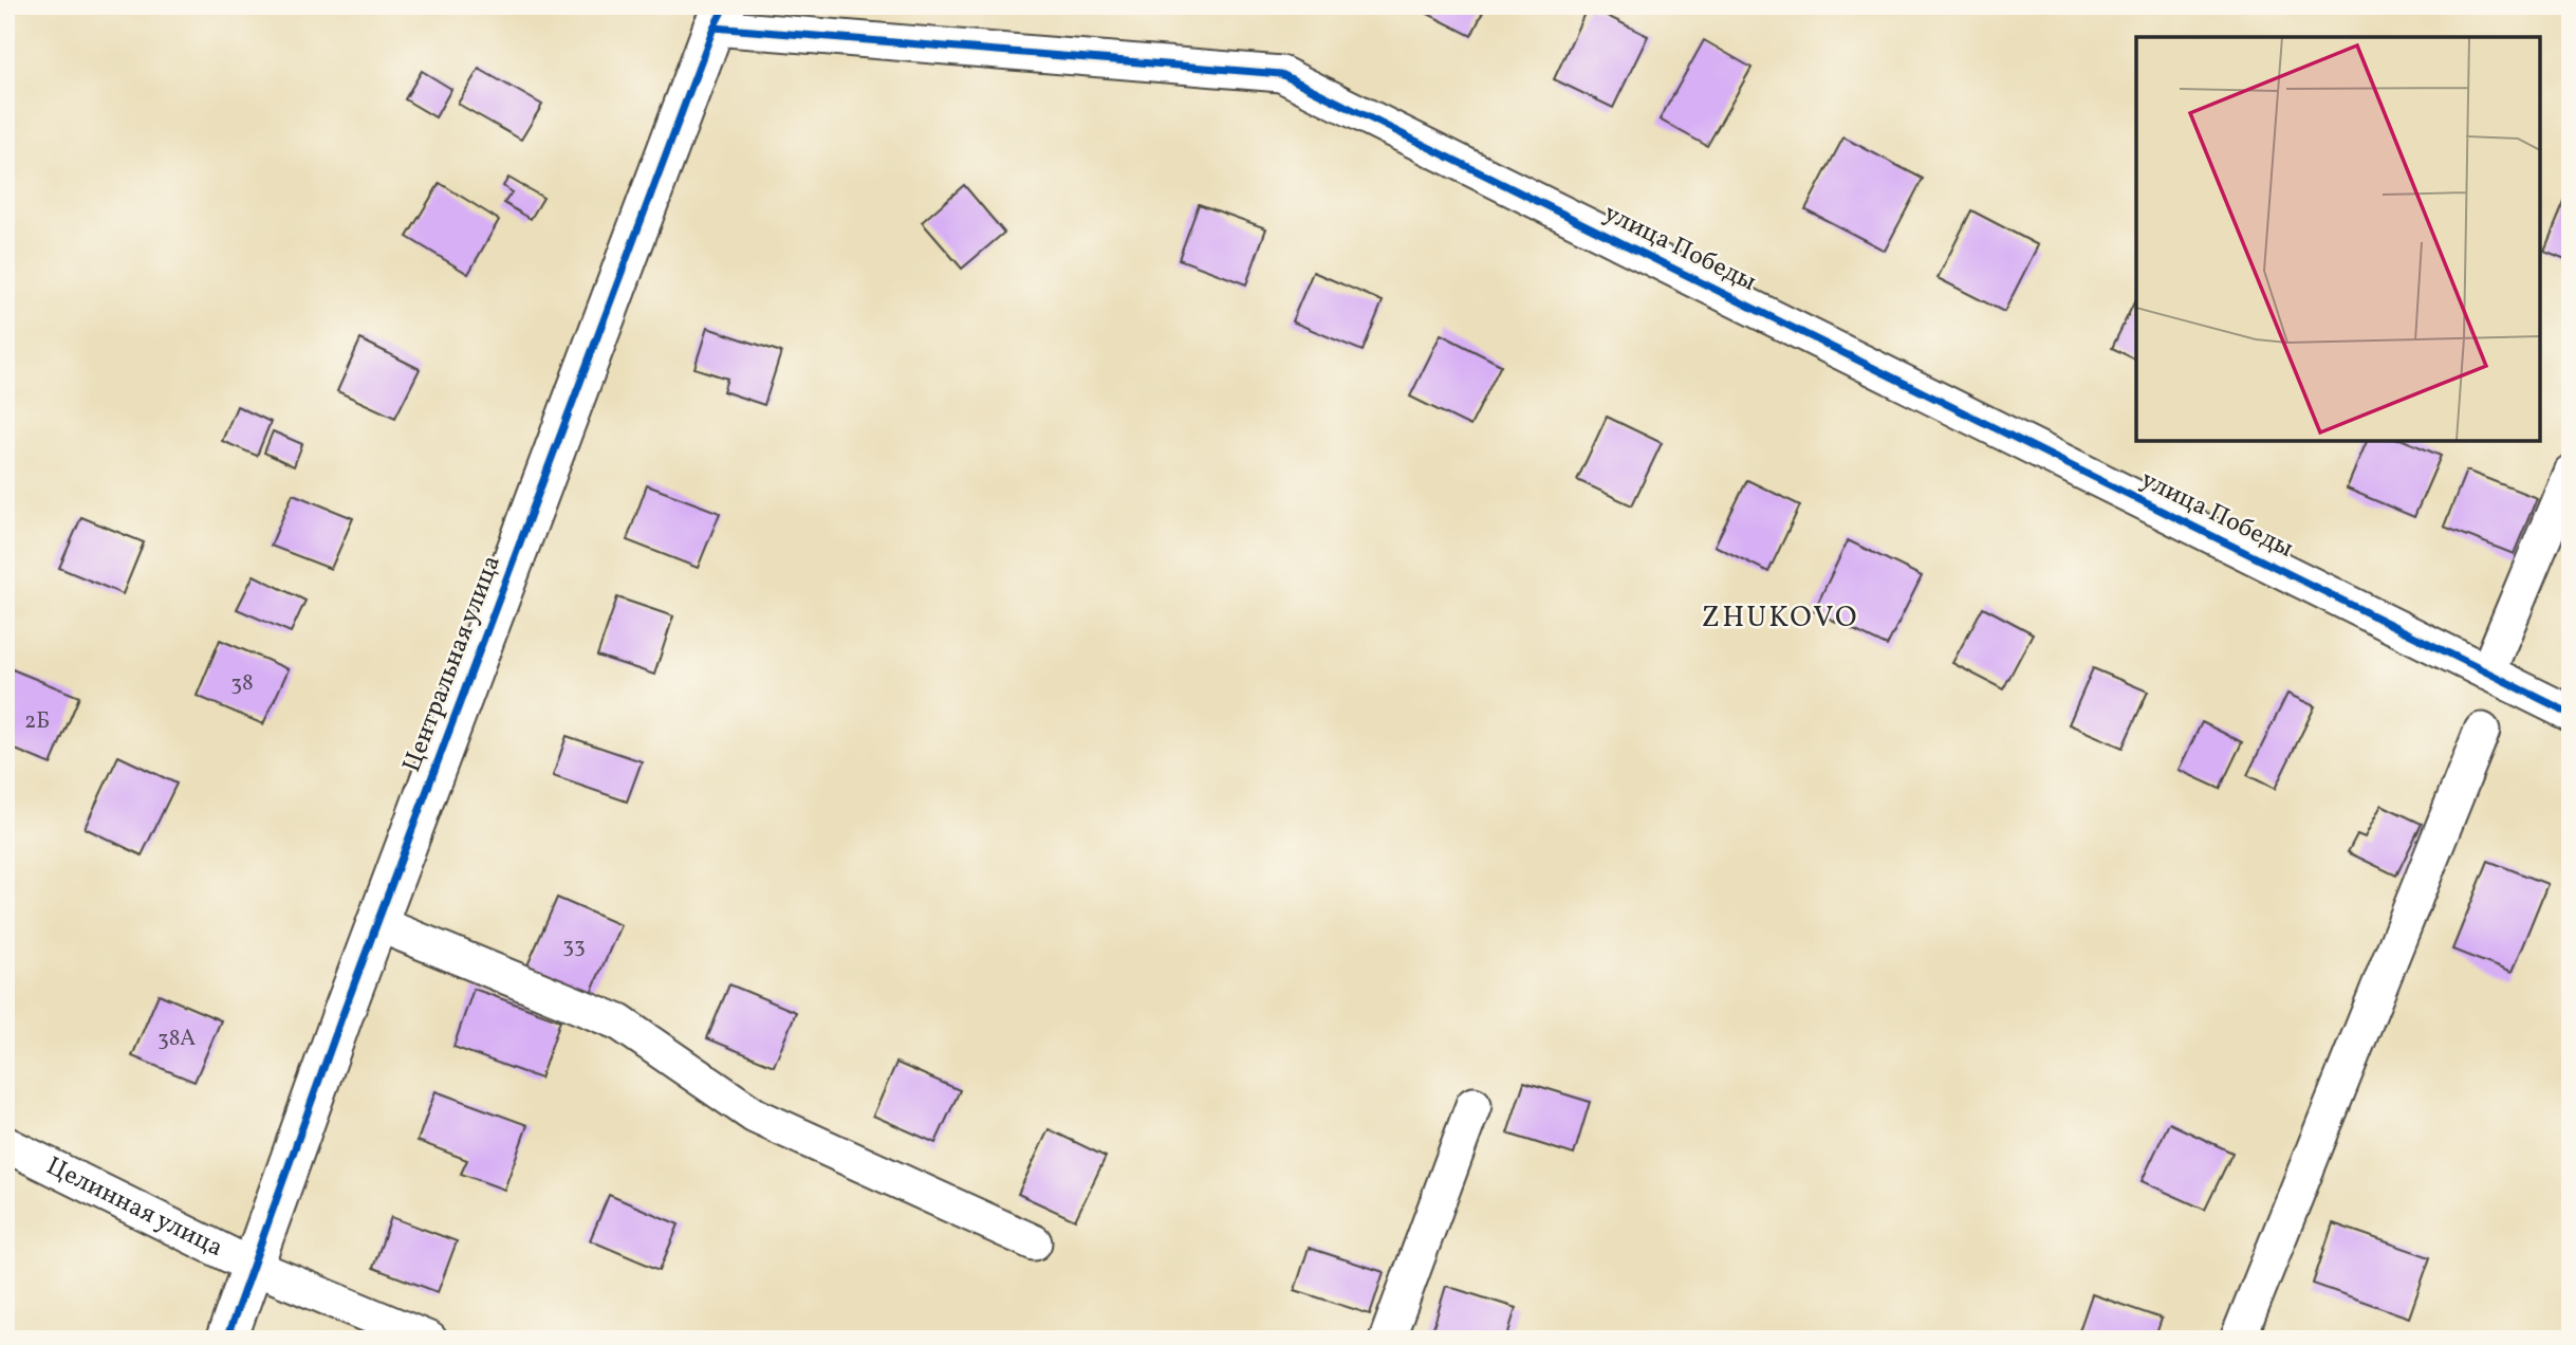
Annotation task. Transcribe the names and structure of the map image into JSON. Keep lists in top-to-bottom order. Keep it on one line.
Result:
{"streets":{"street":["улица Победы","Центральная улица","Целинная улица"]},"crossings":[["улица Победы","Центральная улица"],["Центральная улица","Целинная улица"]],"districts":["ZHUKOVO"],"house_numbers":["38","2Б","33","38А"]}
